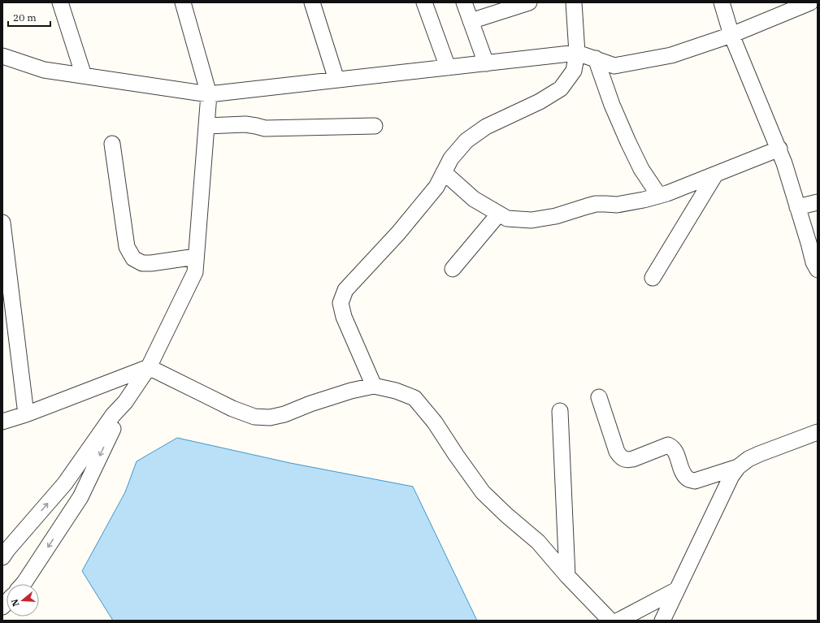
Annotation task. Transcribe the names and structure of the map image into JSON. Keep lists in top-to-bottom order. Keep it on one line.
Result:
{"scale_bar":"20 m","north":"left"}
